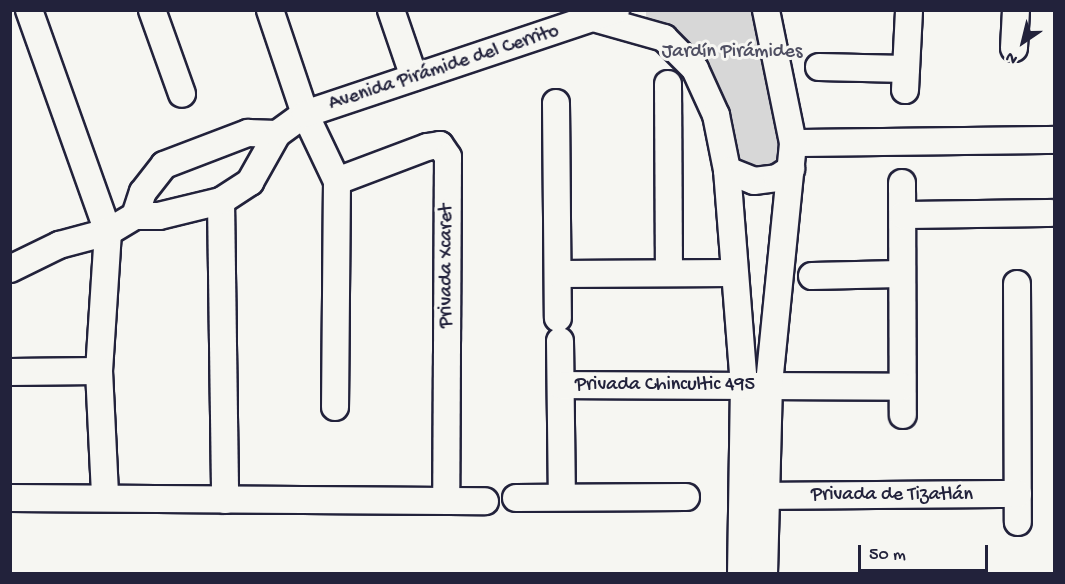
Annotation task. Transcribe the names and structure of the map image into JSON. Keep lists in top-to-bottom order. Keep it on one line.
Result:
{"streets":{"street":["Avenida Pirámide del Cerrito","Privada Xcaret","Privada Chincultic 495","Privada de Tizatlán"]},"parks":["Jardín Pirámides"],"scale_bar":"50 m","north":"bottom left"}
